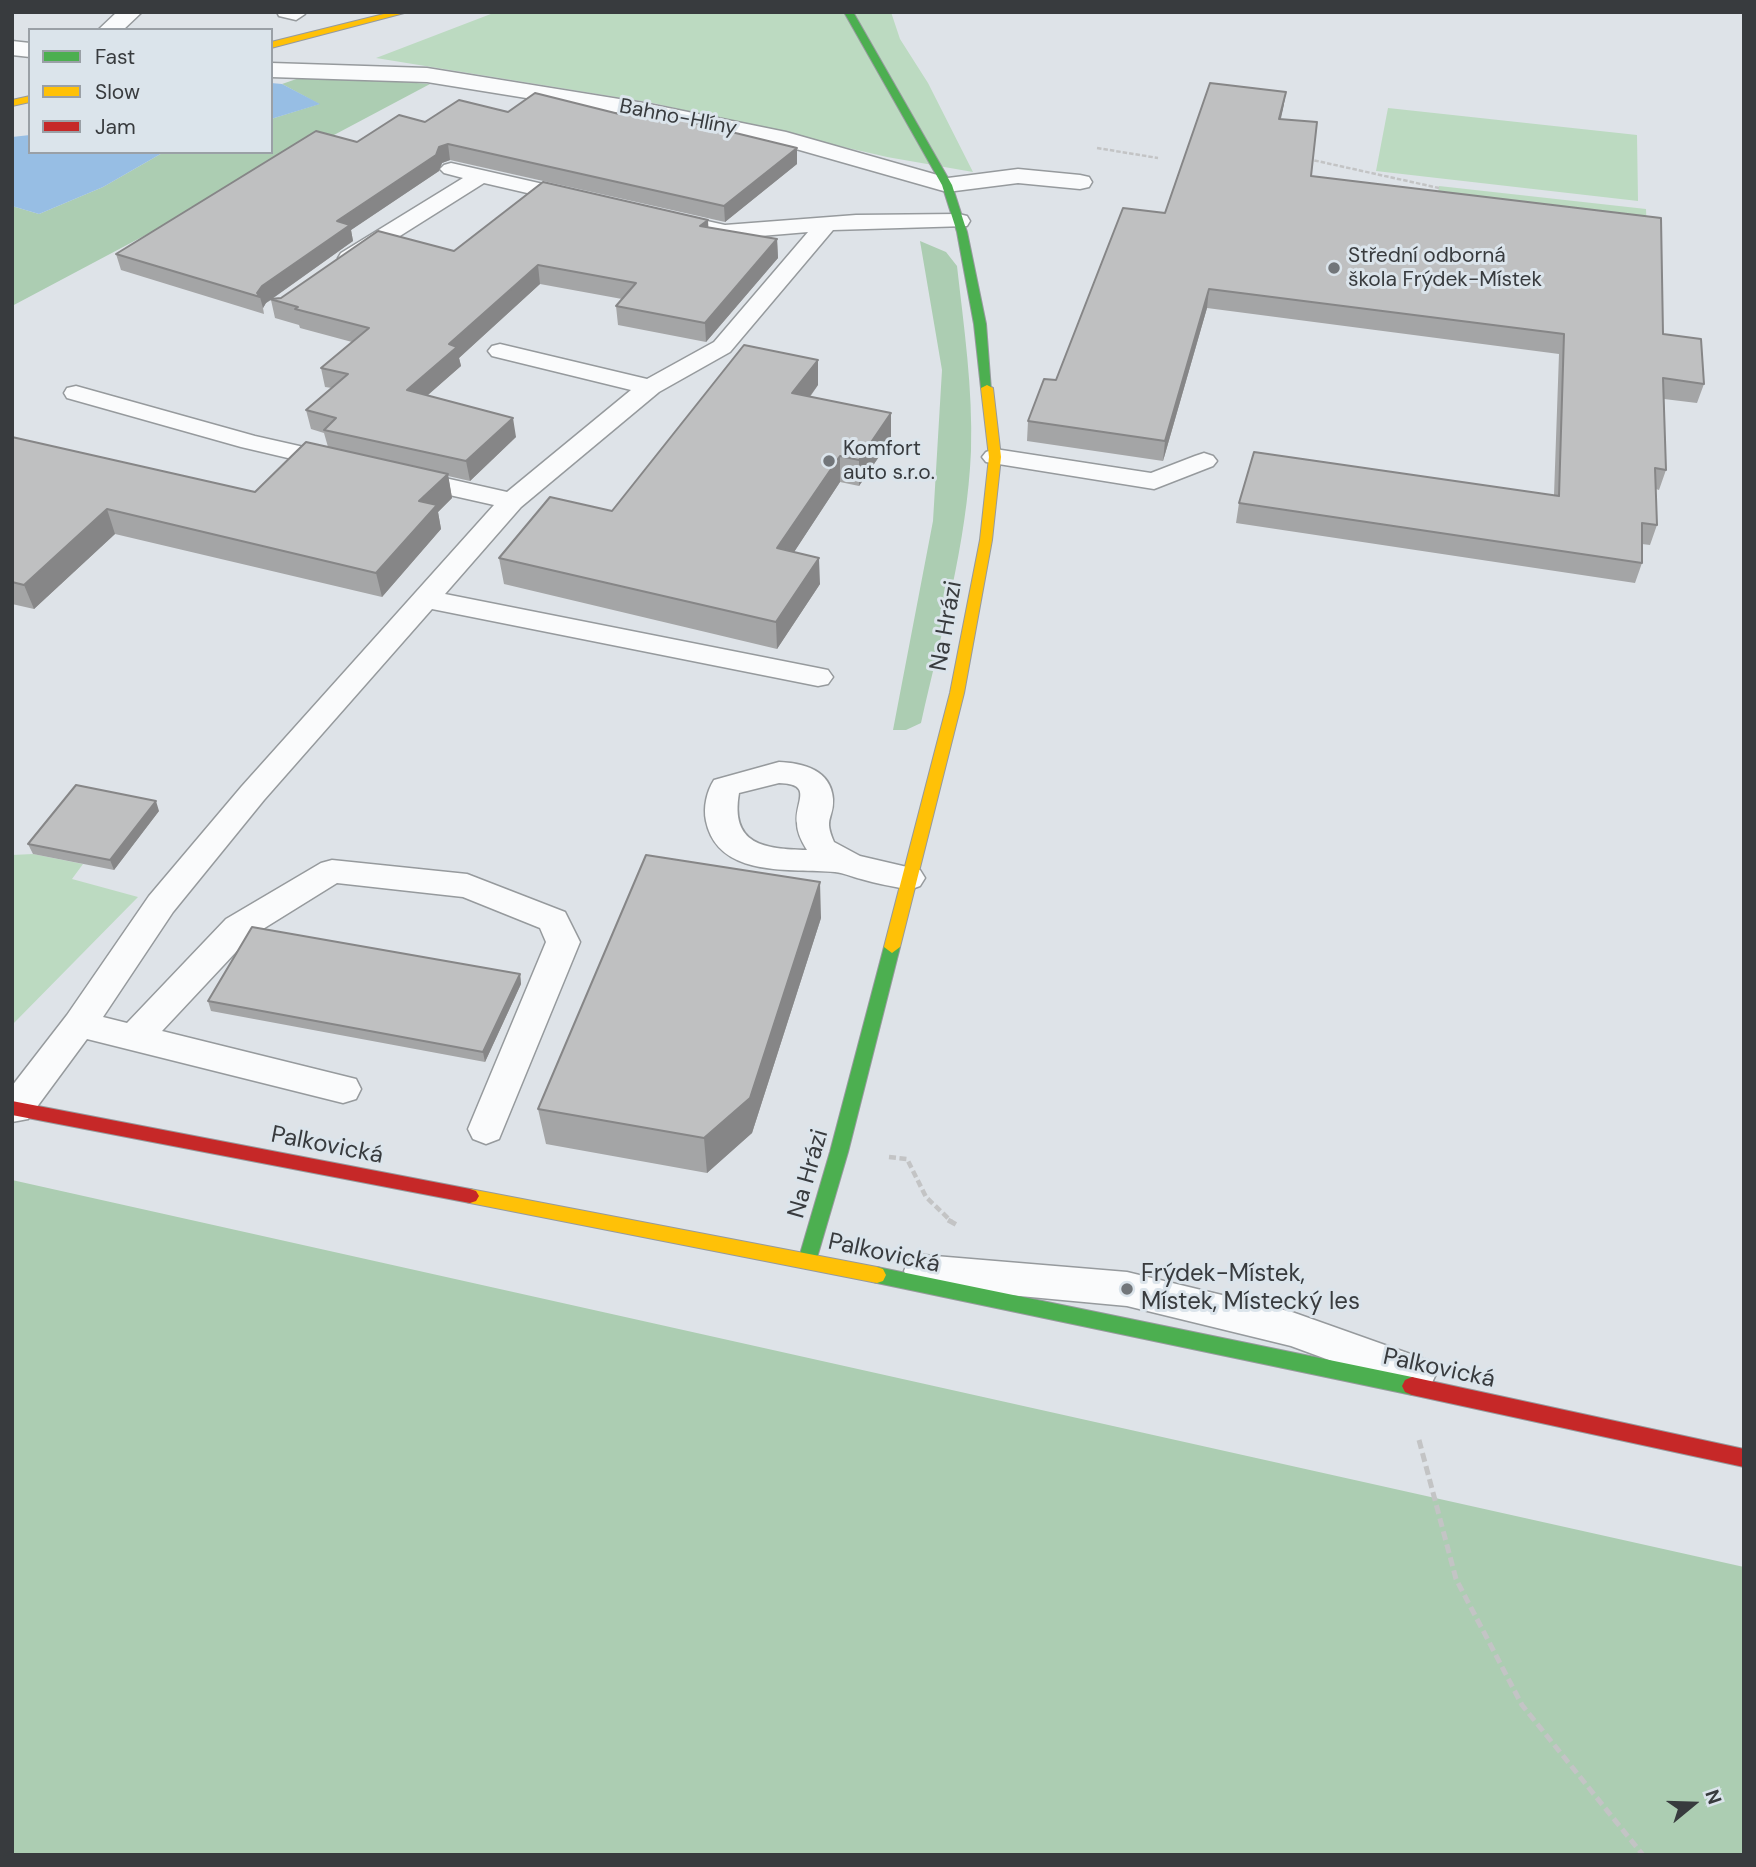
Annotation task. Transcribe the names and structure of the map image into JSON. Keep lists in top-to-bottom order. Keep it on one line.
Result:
{"streets":{"street":["Bahno-Hlíny","Na Hrázi","Palkovická"]},"crossings":[["Bahno-Hlíny","Na Hrázi"],["Na Hrázi","Palkovická"]],"places":["Střední odborná škola Frýdek-Místek","Komfort auto s.r.o.","Frýdek-Místek, Místek, Místecký les"],"legend":["Fast","Slow","Jam"],"north":"right"}
